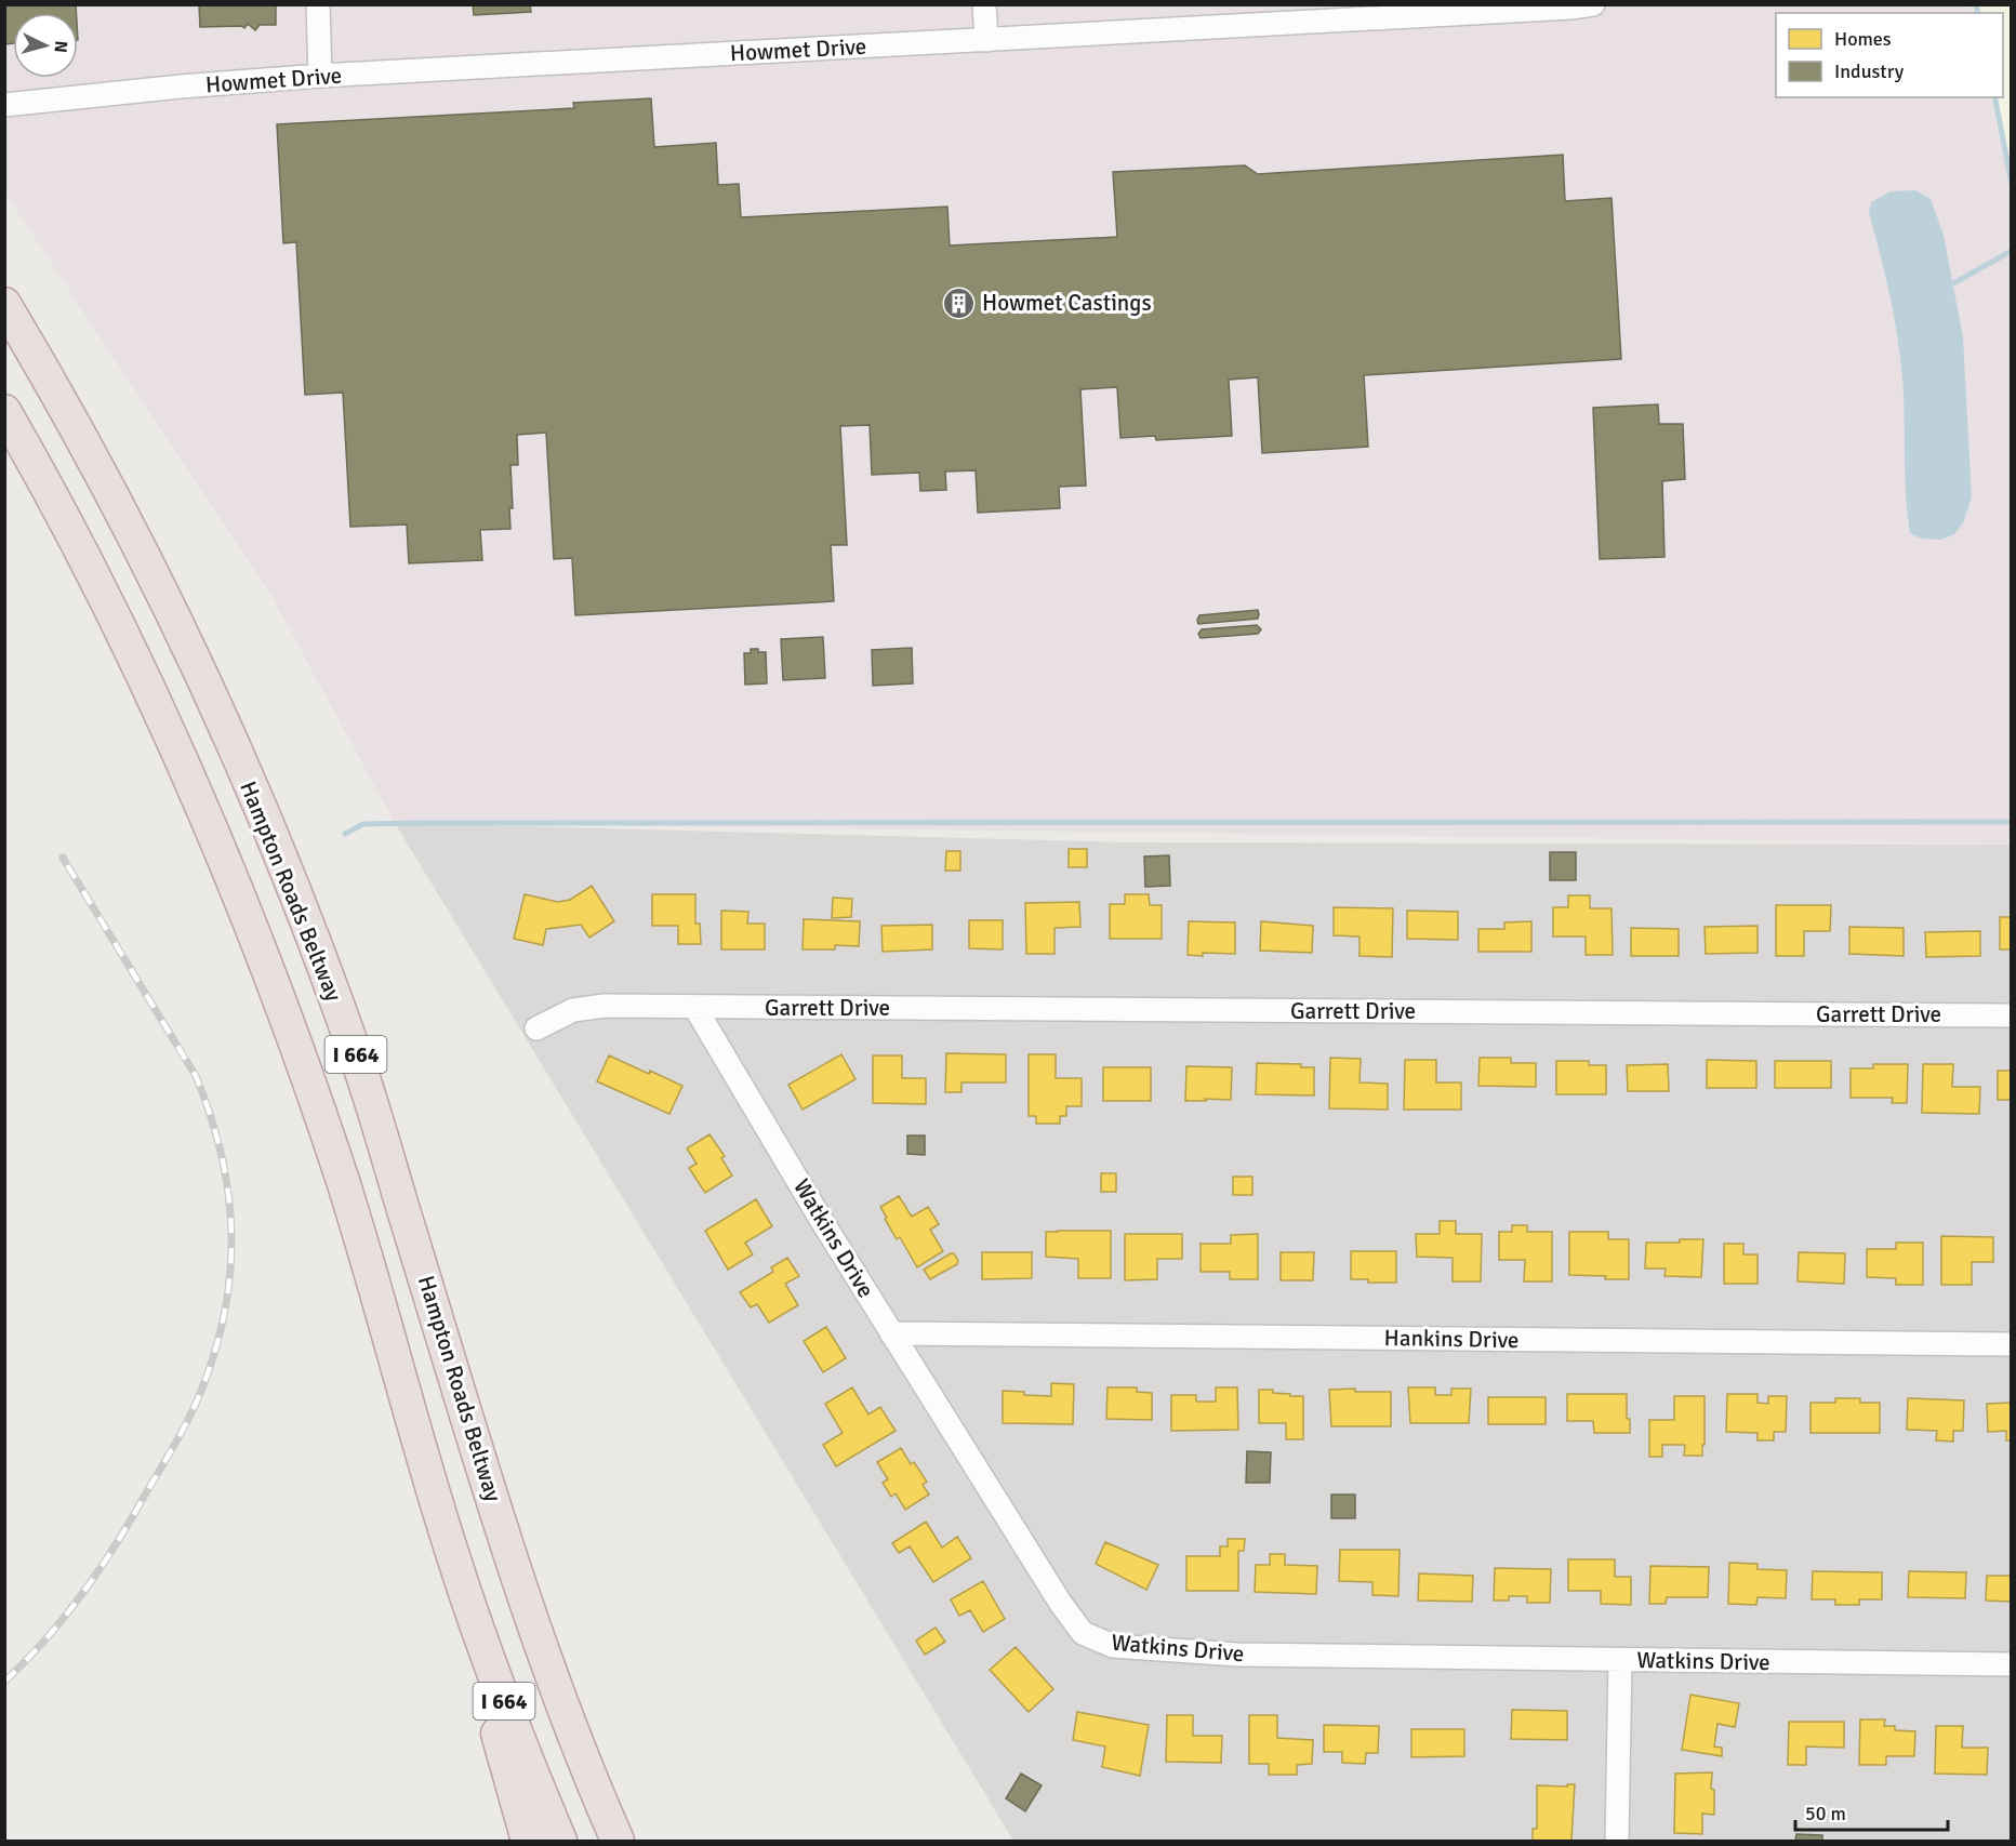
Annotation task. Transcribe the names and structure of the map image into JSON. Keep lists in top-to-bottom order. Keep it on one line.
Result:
{"streets":{"highway":["Hampton Roads Beltway","I 664"],"street":["Howmet Drive","Garrett Drive","Watkins Drive","Hankins Drive"]},"crossings":[["Garrett Drive","Watkins Drive"],["Watkins Drive","Hankins Drive"]],"places":{"building":["Howmet Castings"]},"legend":["Homes","Industry"],"scale_bar":"50 m","north":"right"}
